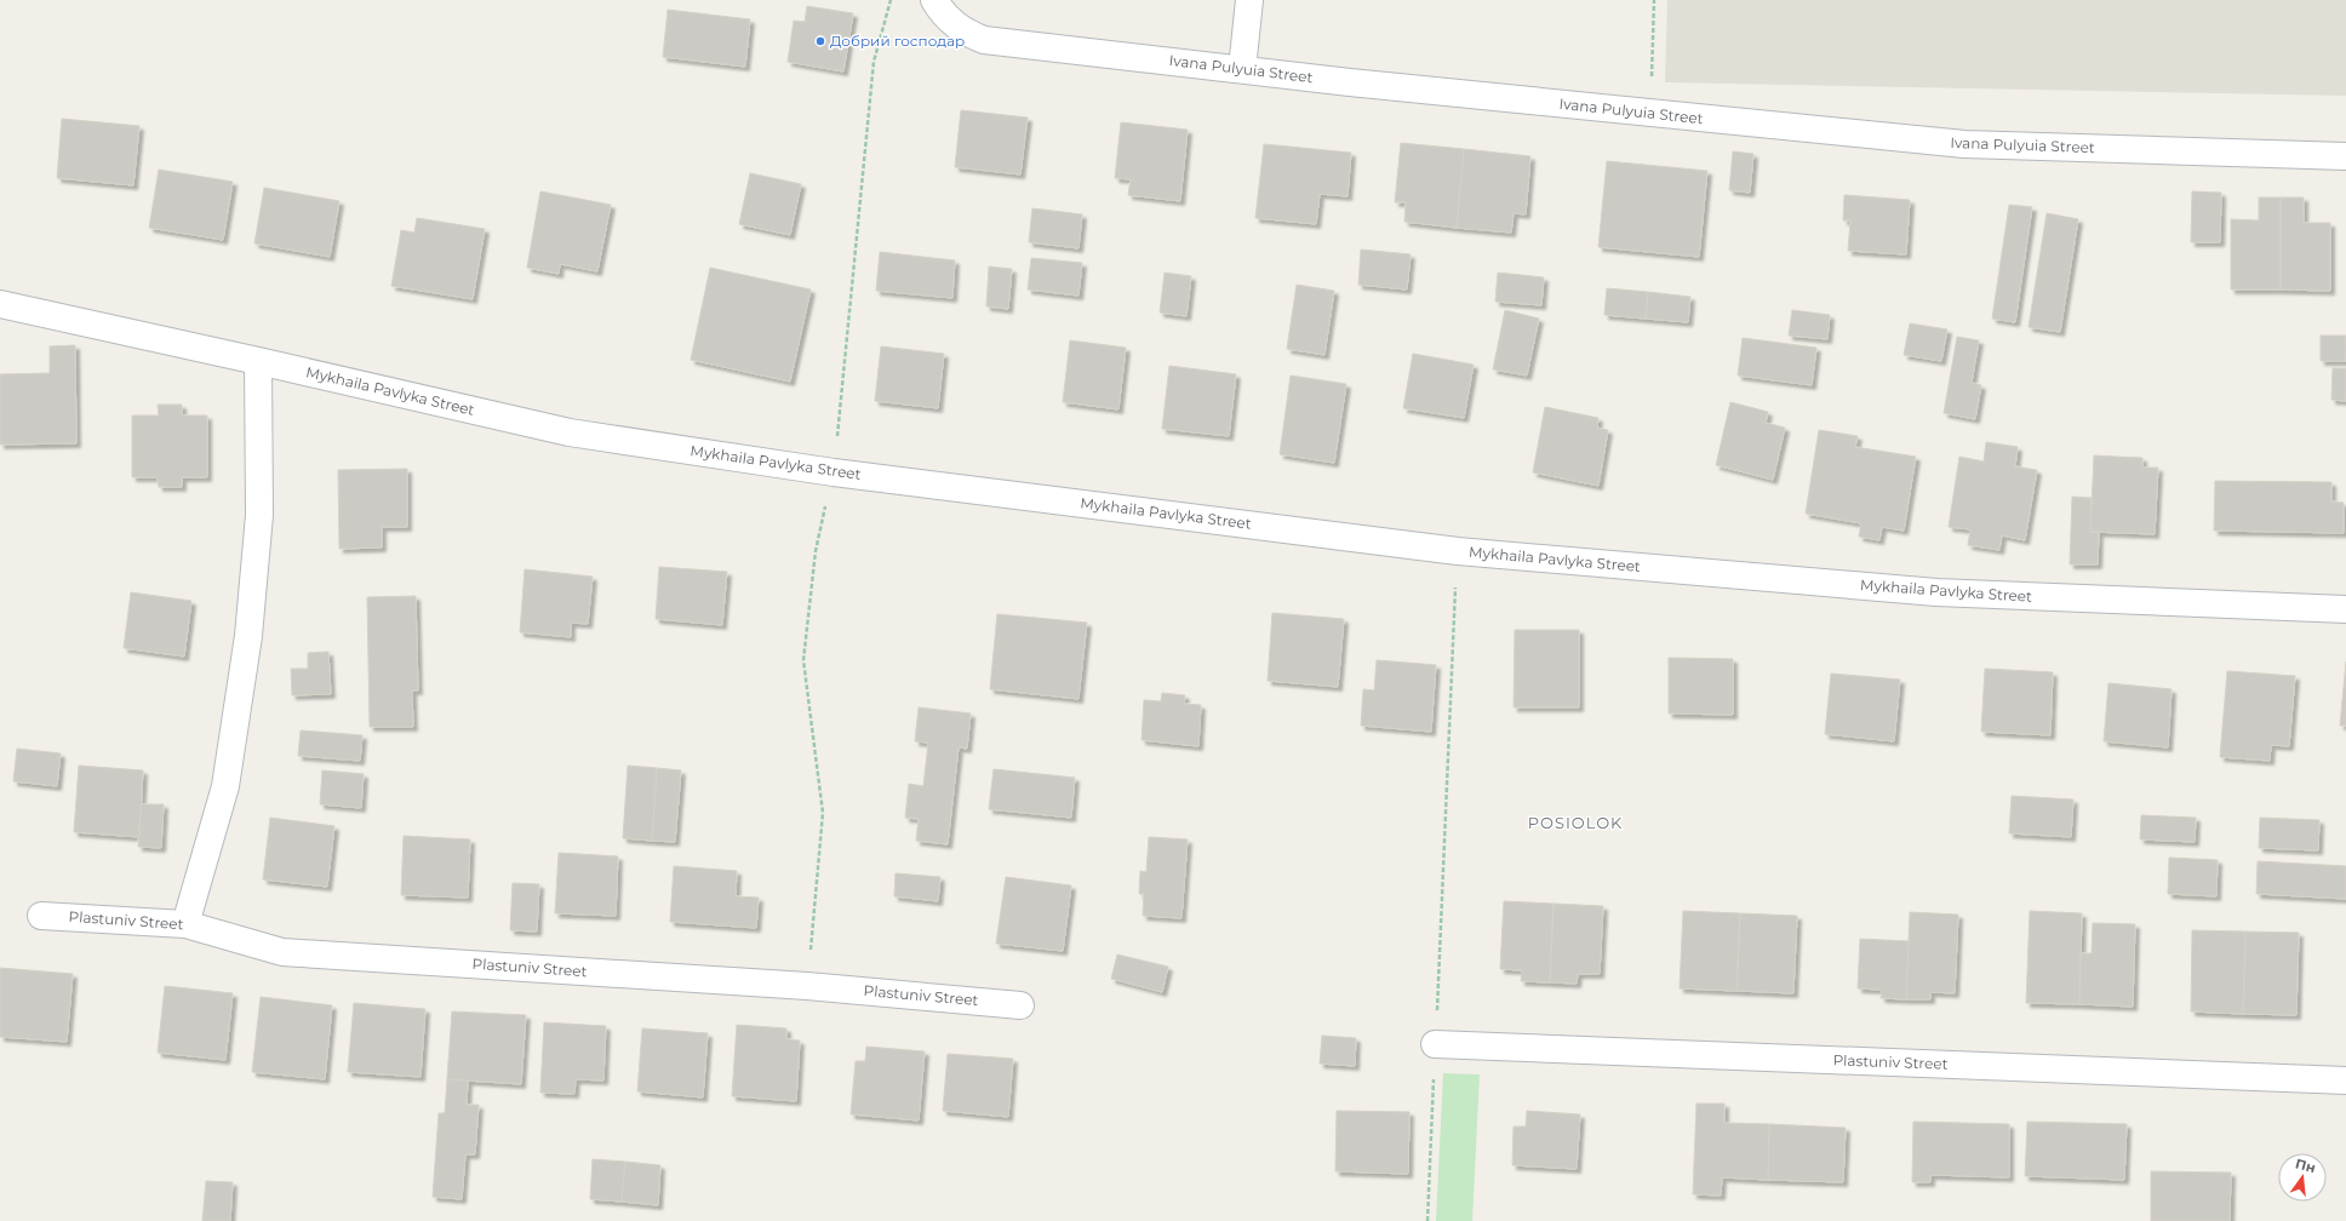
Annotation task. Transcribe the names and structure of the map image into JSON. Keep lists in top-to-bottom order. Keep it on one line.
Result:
{"streets":{"street":["Ivana Pulyuia Street","Mykhaila Pavlyka Street","Plastuniv Street"]},"districts":["POSIOLOK"],"places":["Добрий господар"],"north":"top"}
